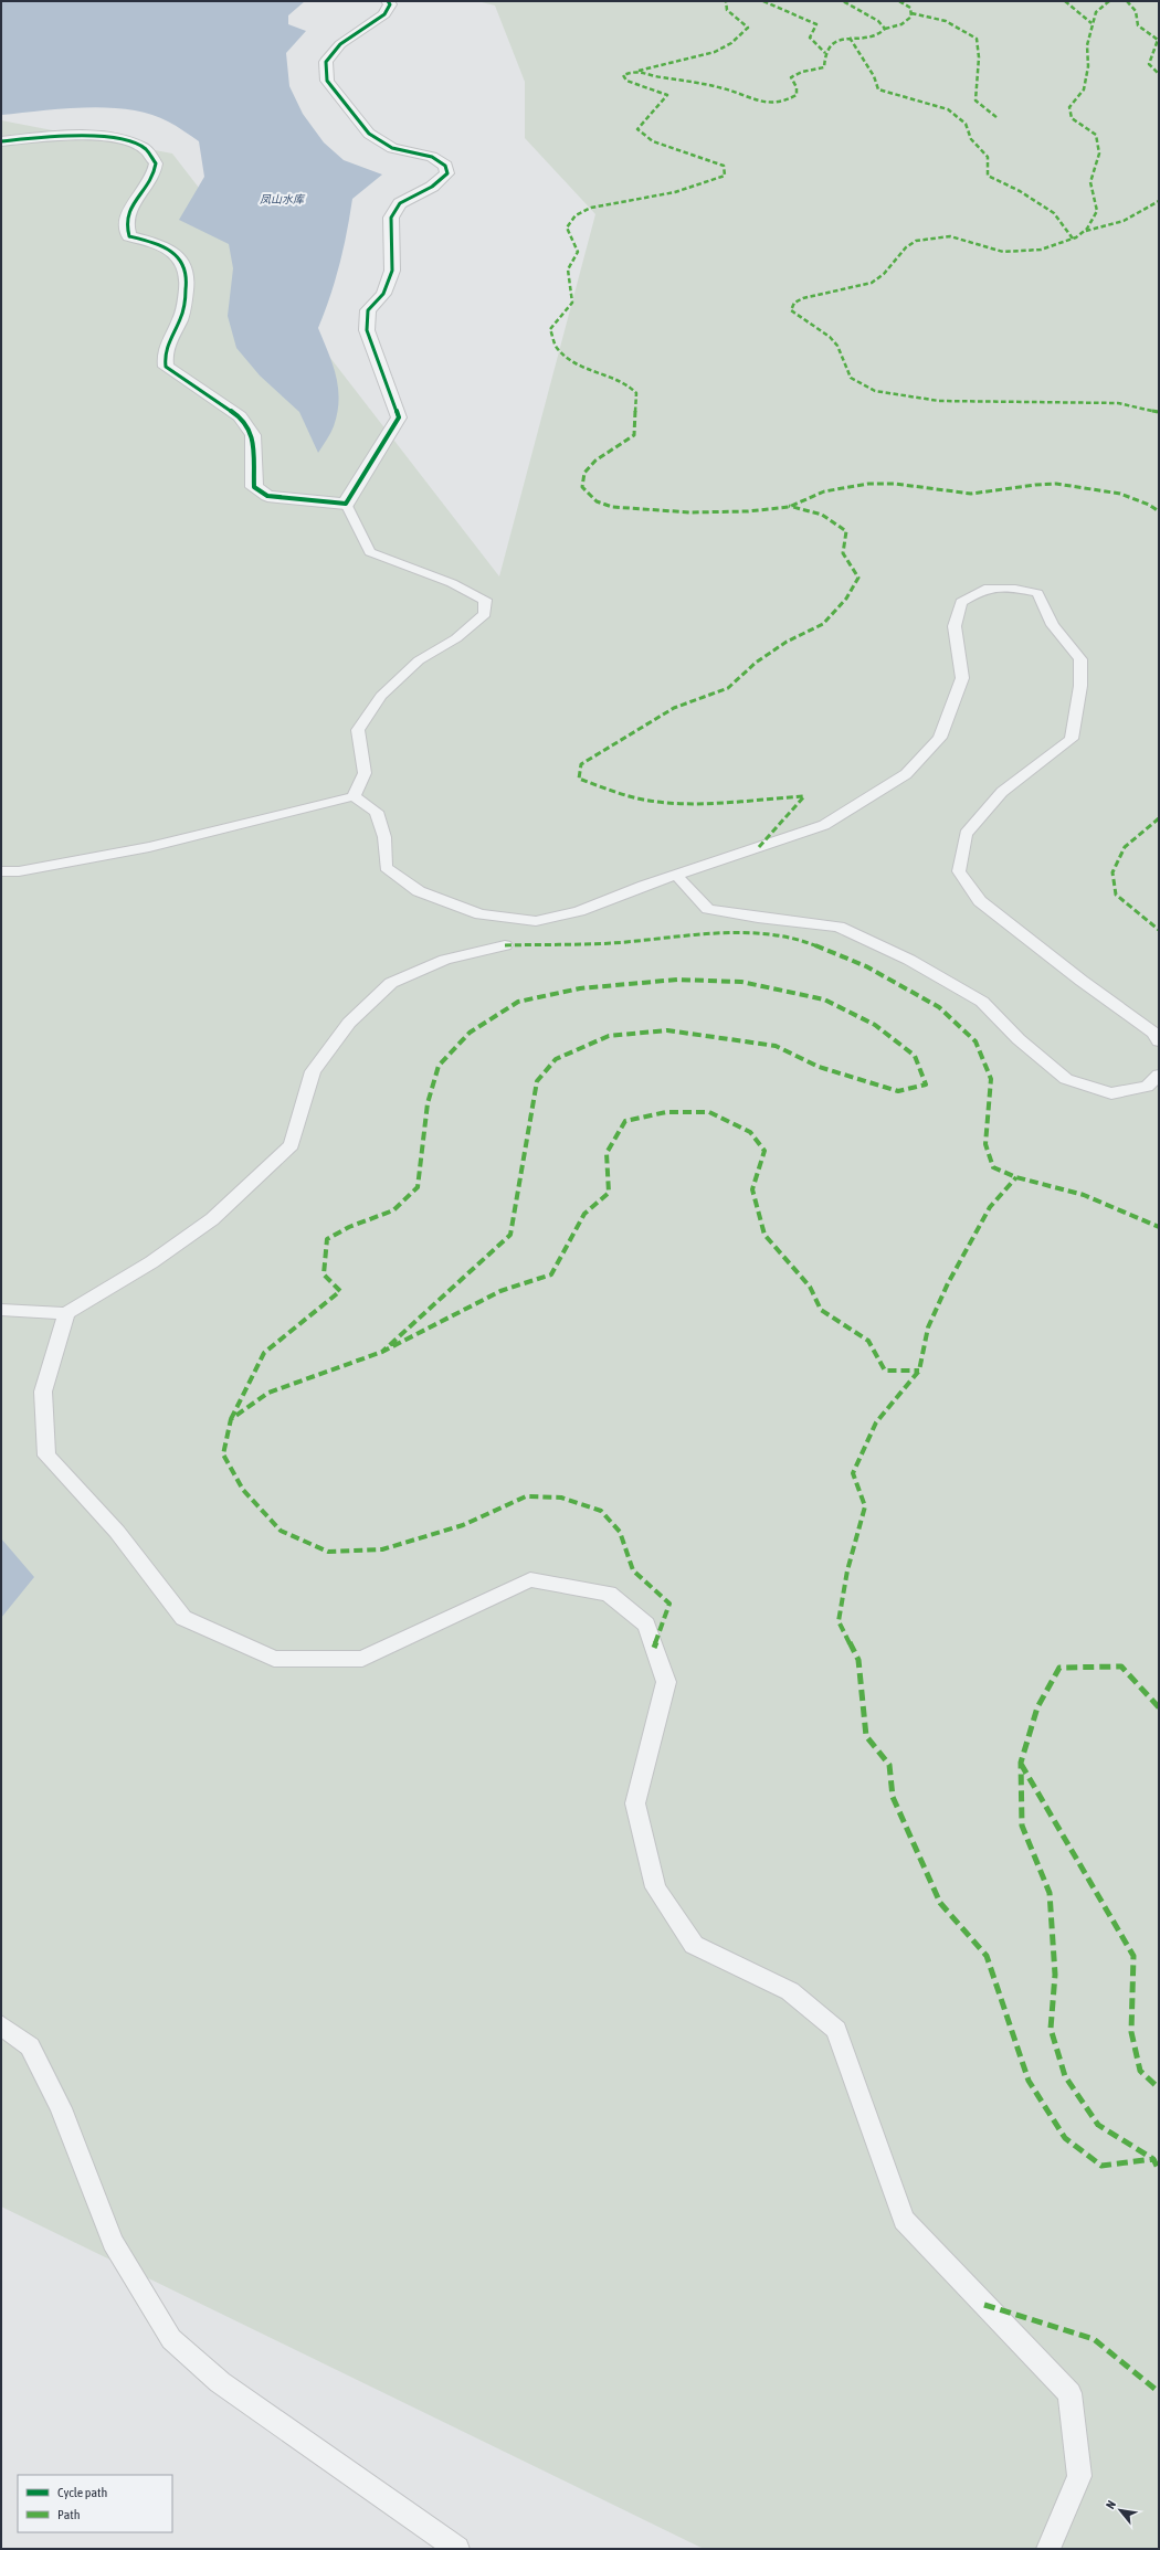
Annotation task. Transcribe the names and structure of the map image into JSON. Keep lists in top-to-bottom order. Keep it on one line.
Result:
{"water":["凤山水库"],"legend":["Cycle path","Path"],"north":"top left"}
